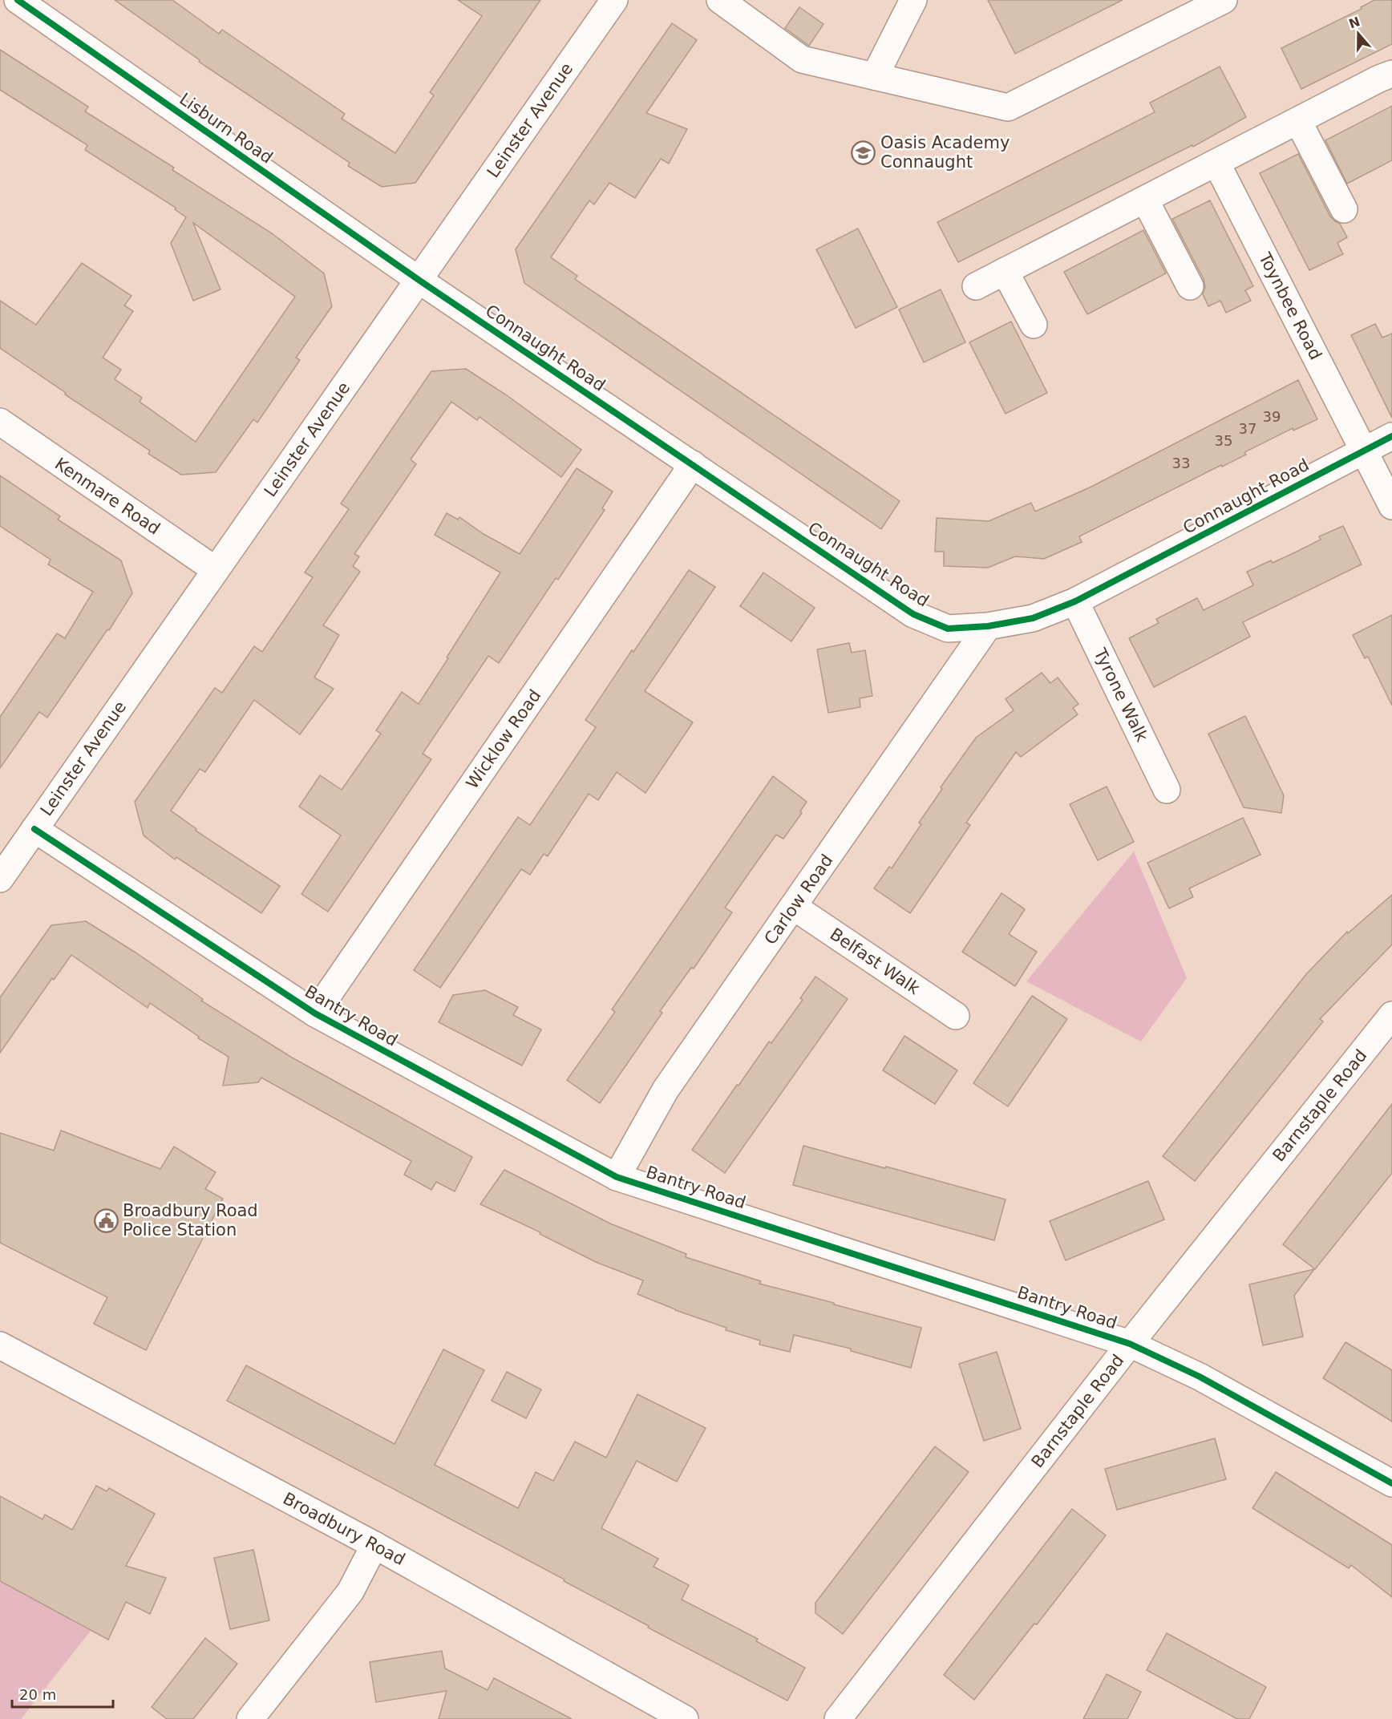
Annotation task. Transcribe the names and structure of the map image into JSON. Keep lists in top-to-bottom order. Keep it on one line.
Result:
{"streets":{"street":["Leinster Avenue","Lisburn Road","Toynbee Road","Connaught Road","Kenmare Road","Tyrone Walk","Wicklow Road","Carlow Road","Belfast Walk","Bantry Road","Barnstaple Road","Broadbury Road"]},"crossings":[["Leinster Avenue","Lisburn Road"],["Leinster Avenue","Connaught Road"],["Leinster Avenue","Kenmare Road"],["Leinster Avenue","Bantry Road"],["Lisburn Road","Connaught Road"],["Toynbee Road","Connaught Road"],["Connaught Road","Tyrone Walk"],["Connaught Road","Wicklow Road"],["Connaught Road","Carlow Road"],["Wicklow Road","Bantry Road"],["Carlow Road","Belfast Walk"],["Carlow Road","Bantry Road"],["Bantry Road","Barnstaple Road"]],"places":{"school or university":["Oasis Academy Connaught"],"public building":["Broadbury Road Police Station"]},"house_numbers":["39","37","35","33"],"scale_bar":"20 m","north":"top"}
